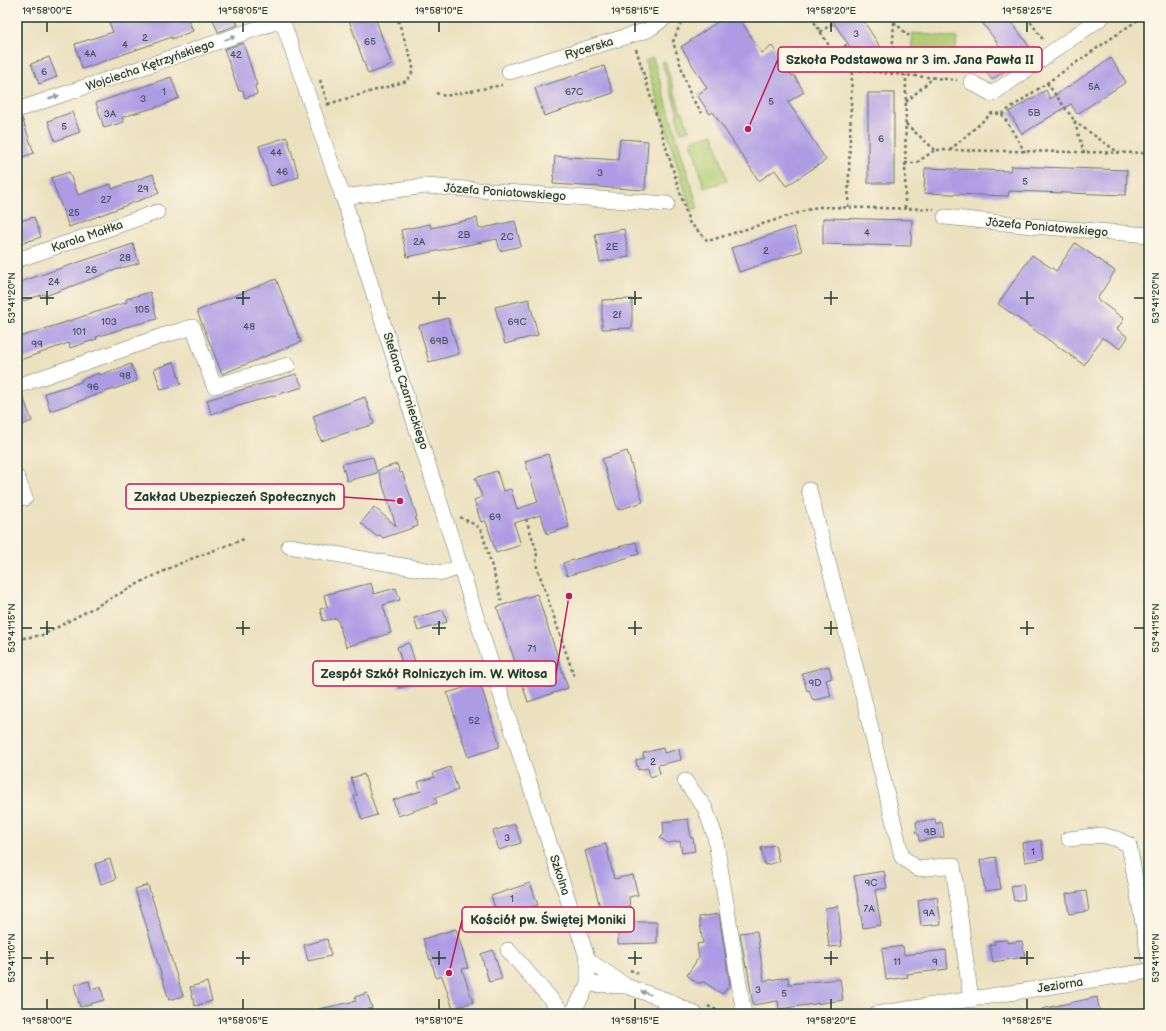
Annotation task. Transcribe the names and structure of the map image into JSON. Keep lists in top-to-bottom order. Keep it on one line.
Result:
{"streets":{"street":["Rycerska","Wojciecha Kętrzyńskiego","Józefa Poniatowskiego","Karola Małłka","Stefana Czarnieckiego","Szkolna","Jeziorna"]},"crossings":[["Wojciecha Kętrzyńskiego","Stefana Czarnieckiego"],["Józefa Poniatowskiego","Stefana Czarnieckiego"],["Stefana Czarnieckiego","Szkolna"]],"one_way":["Wojciecha Kętrzyńskiego"],"places":["Szkoła Podstawowa nr 3 im. Jana Pawła II","Zakład Ubezpieczeń Społecznych","Zespół Szkół Rolniczych im. W. Witosa","Kościół pw. Świętej Moniki"],"house_numbers":["3","2","65","4","4A","42","6","5A","1","67C","3","5","5B","3A","5","6","44","46","3","5","29","27","25","4","2B","2C","2A","2E","2","28","26","24","105","2f","103","69C","48","101","69B","99","98","96","69","71","9D","52","2","9B","3","1","9C","1","7A","9A","11","9","3","5"],"coordinates":["19°58'00\"E","19°58'05\"E","19°58'10\"E","19°58'15\"E","19°58'20\"E","19°58'25\"E","53°41'20\"N","53°41'15\"N","53°41'10\"N"]}
